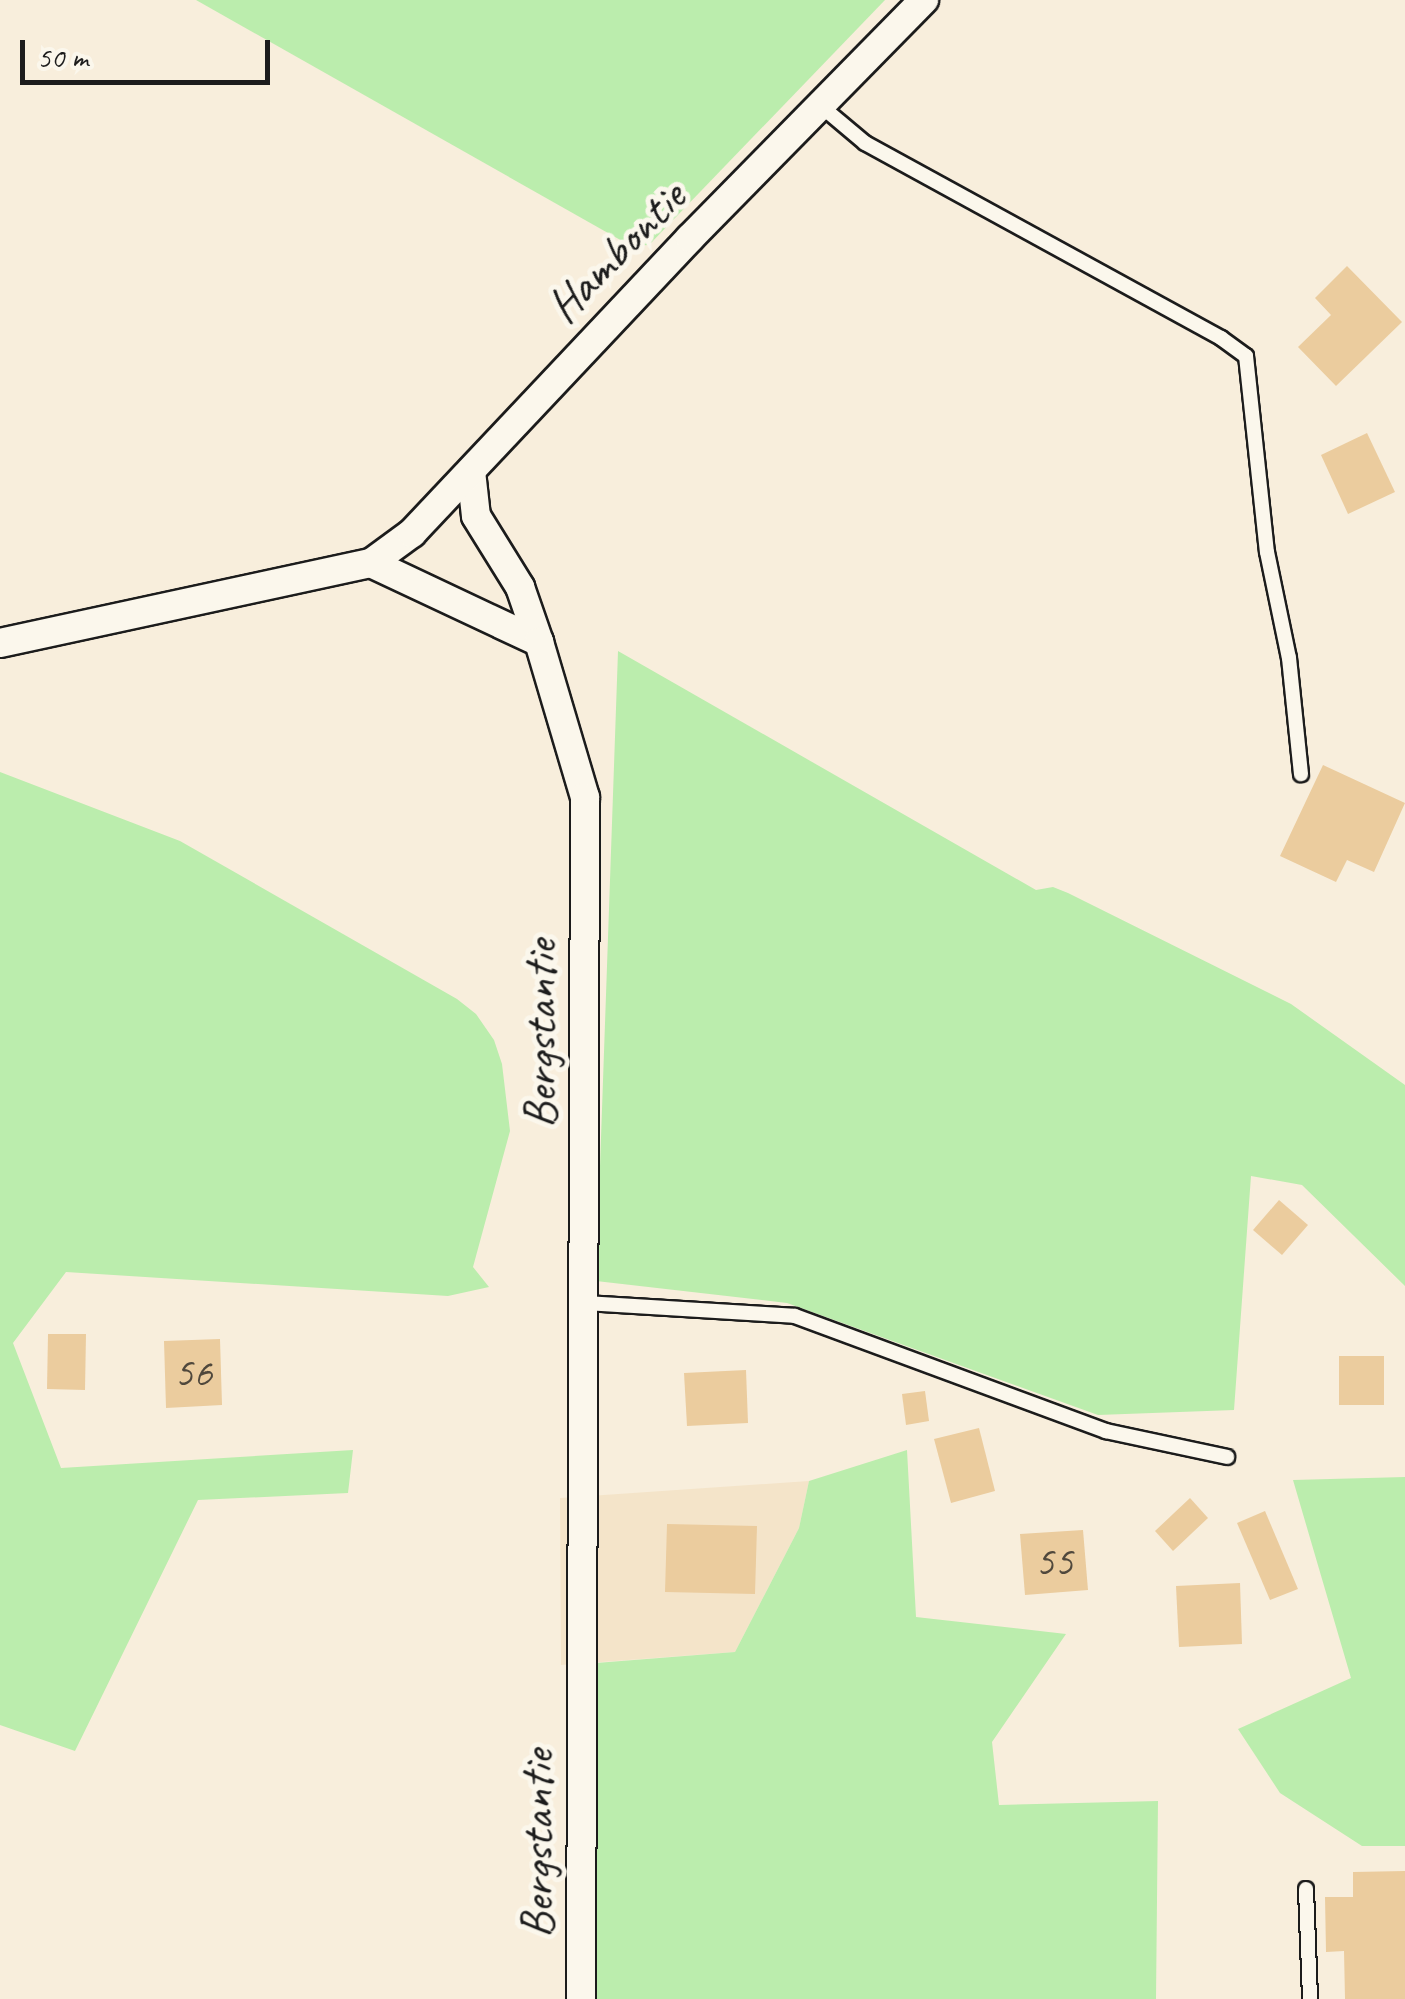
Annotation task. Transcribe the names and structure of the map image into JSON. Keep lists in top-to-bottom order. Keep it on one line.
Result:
{"streets":{"street":["Hambontie","Bergstantie"]},"crossings":[["Hambontie","Bergstantie"]],"house_numbers":["56","55"],"scale_bar":"50 m"}
